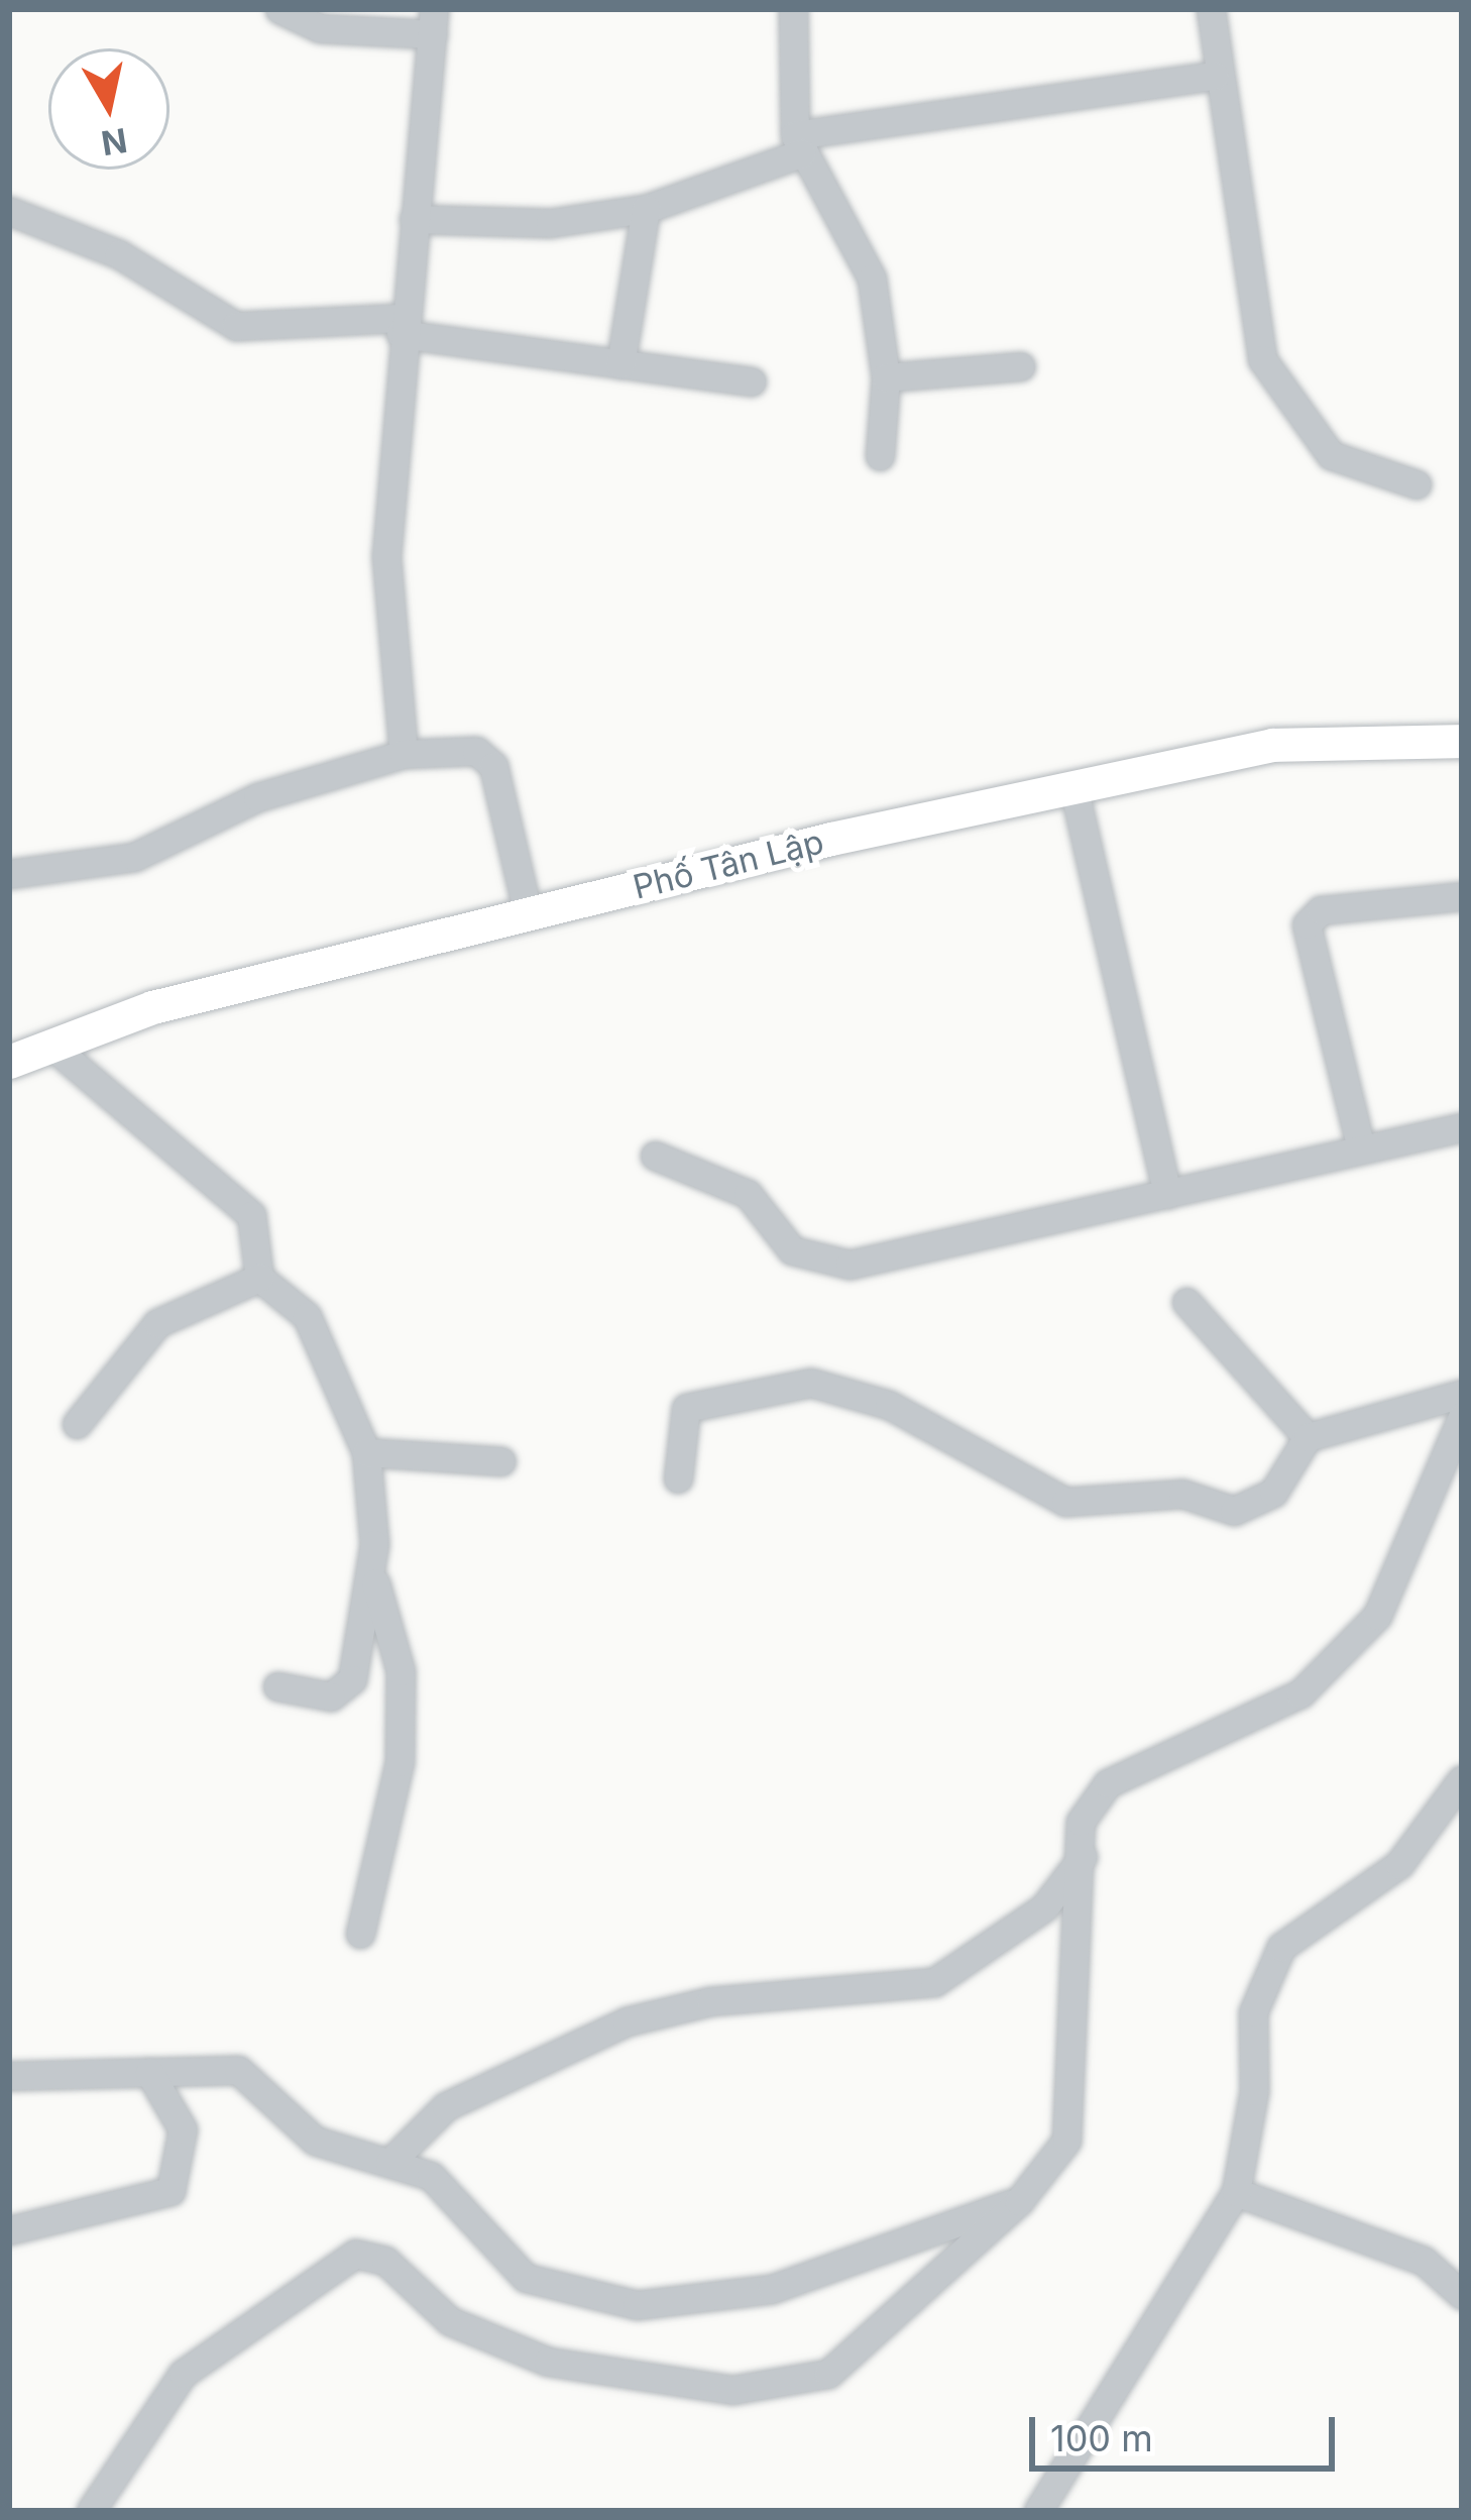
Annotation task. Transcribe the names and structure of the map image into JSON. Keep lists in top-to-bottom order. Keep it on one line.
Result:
{"streets":{"main road":["Phố Tân Lập"]},"scale_bar":"100 m","north":"bottom"}
